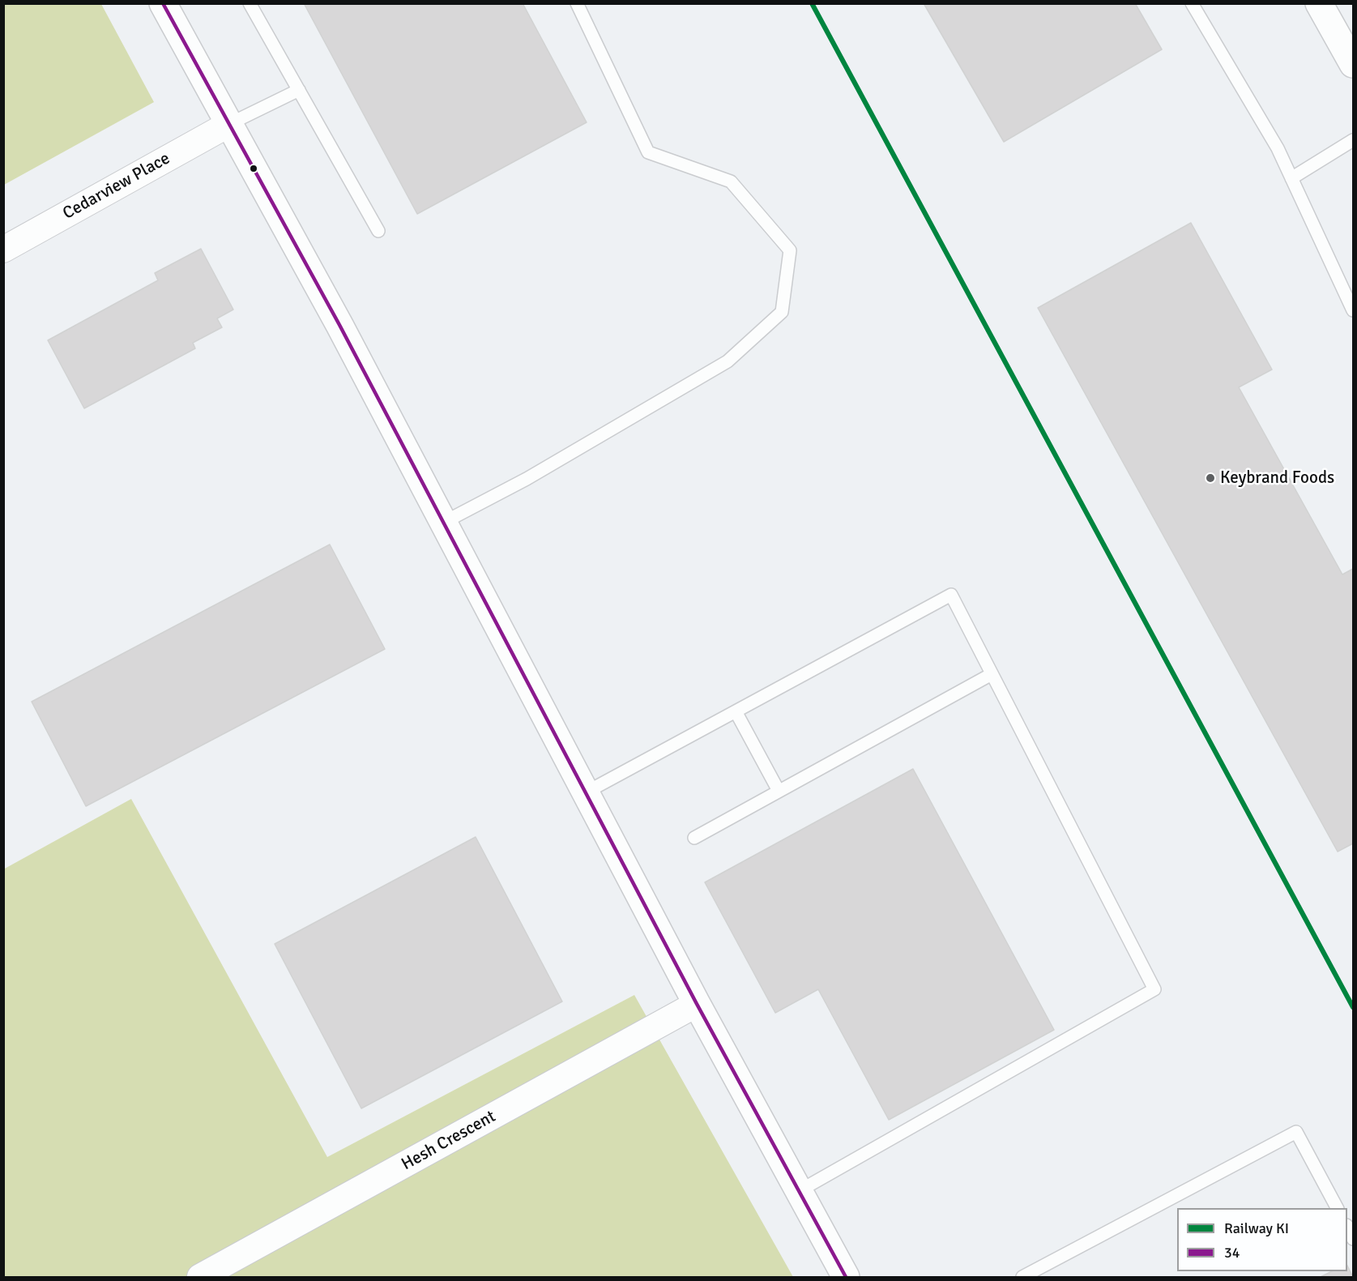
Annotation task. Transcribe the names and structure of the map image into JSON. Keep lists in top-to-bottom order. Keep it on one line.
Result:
{"streets":{"street":["Cedarview Place","Hesh Crescent"]},"places":["Keybrand Foods"],"lines":["rail line KI","transit line 34"],"legend":["Railway KI","34"]}
